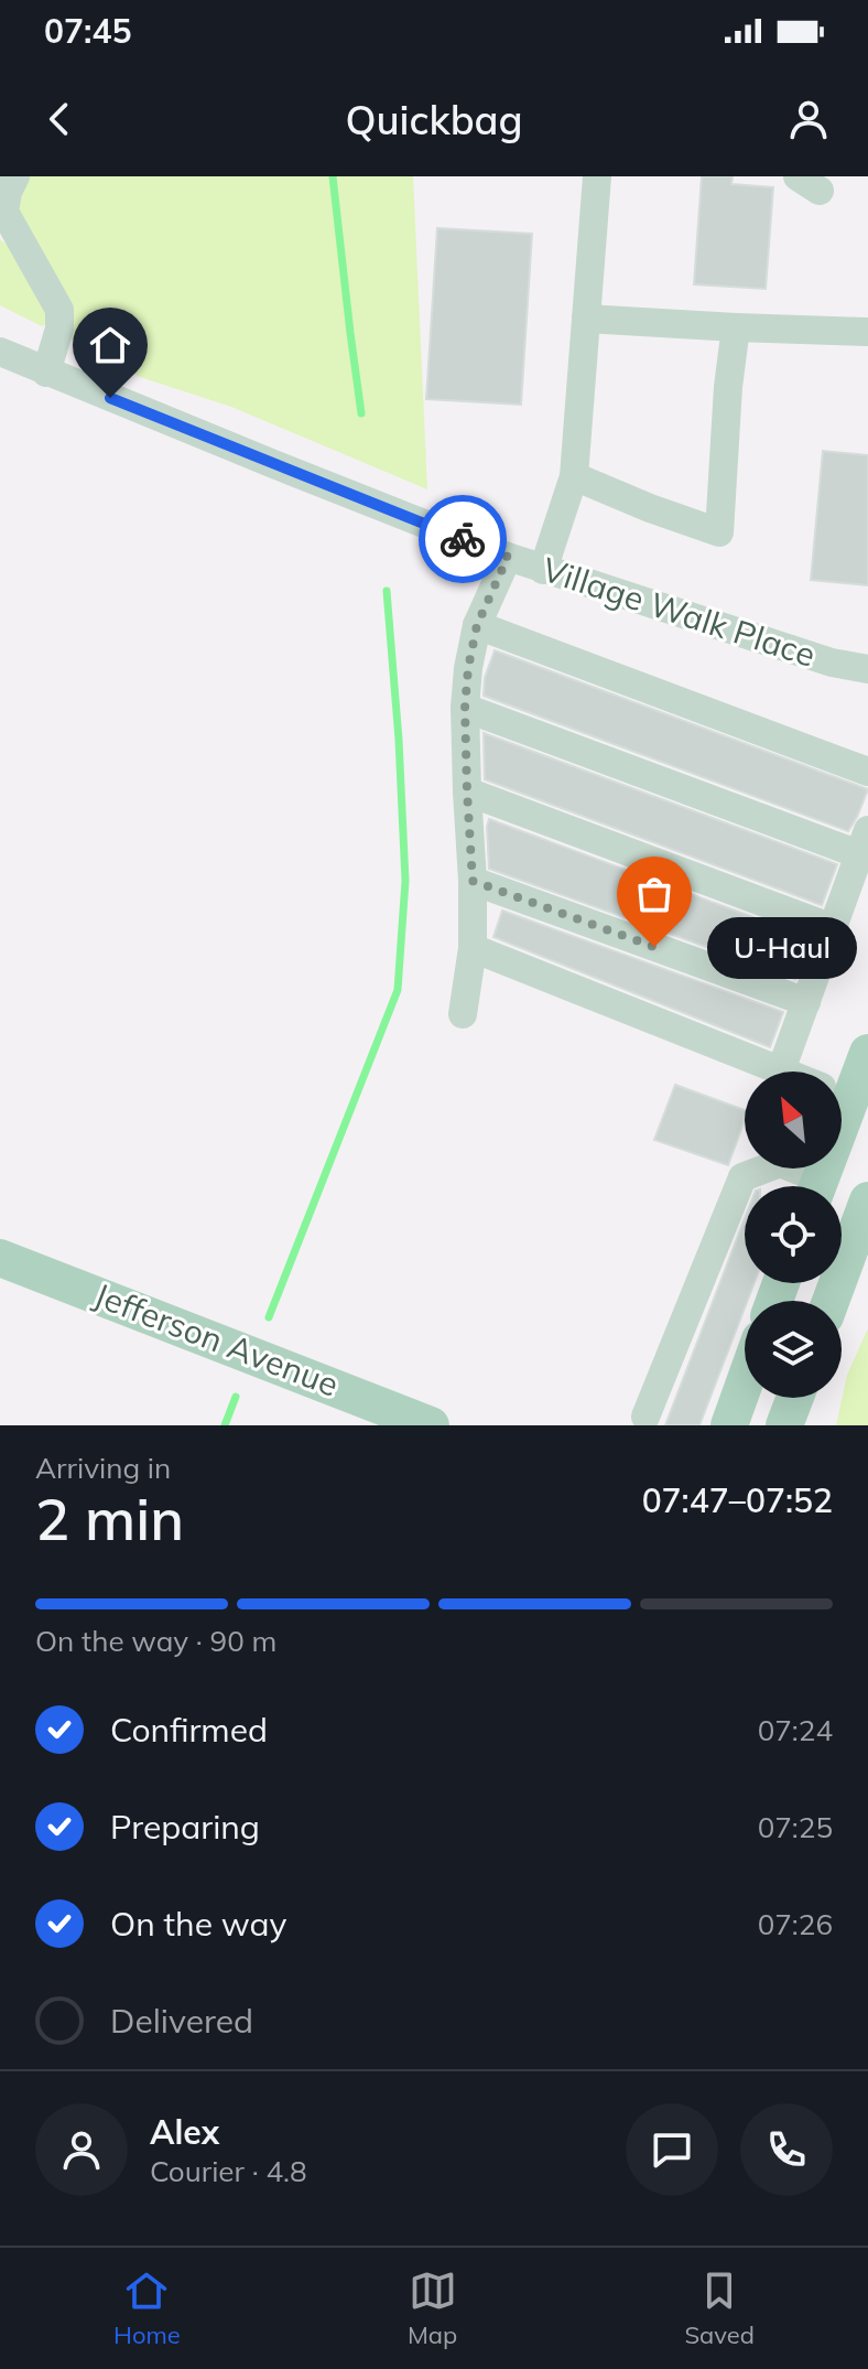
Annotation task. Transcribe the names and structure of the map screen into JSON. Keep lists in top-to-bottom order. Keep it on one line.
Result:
{"streets":{"main road":["Jefferson Avenue"],"street":["Village Walk Place"]},"places":["U-Haul"],"north":"top left","page":{"status":"07:45","header":"Quickbag","bubble":"U-Haul","heading":["2 min","Arriving in","07:47–07:52"],"panel":["Alex","Courier · 4.8"],"bar":"On the way · 90 m","list":[["Confirmed","07:24"],["Preparing","07:25"],["On the way","07:26"],"Delivered"],"tabs":["Home","Map","Saved"]}}
